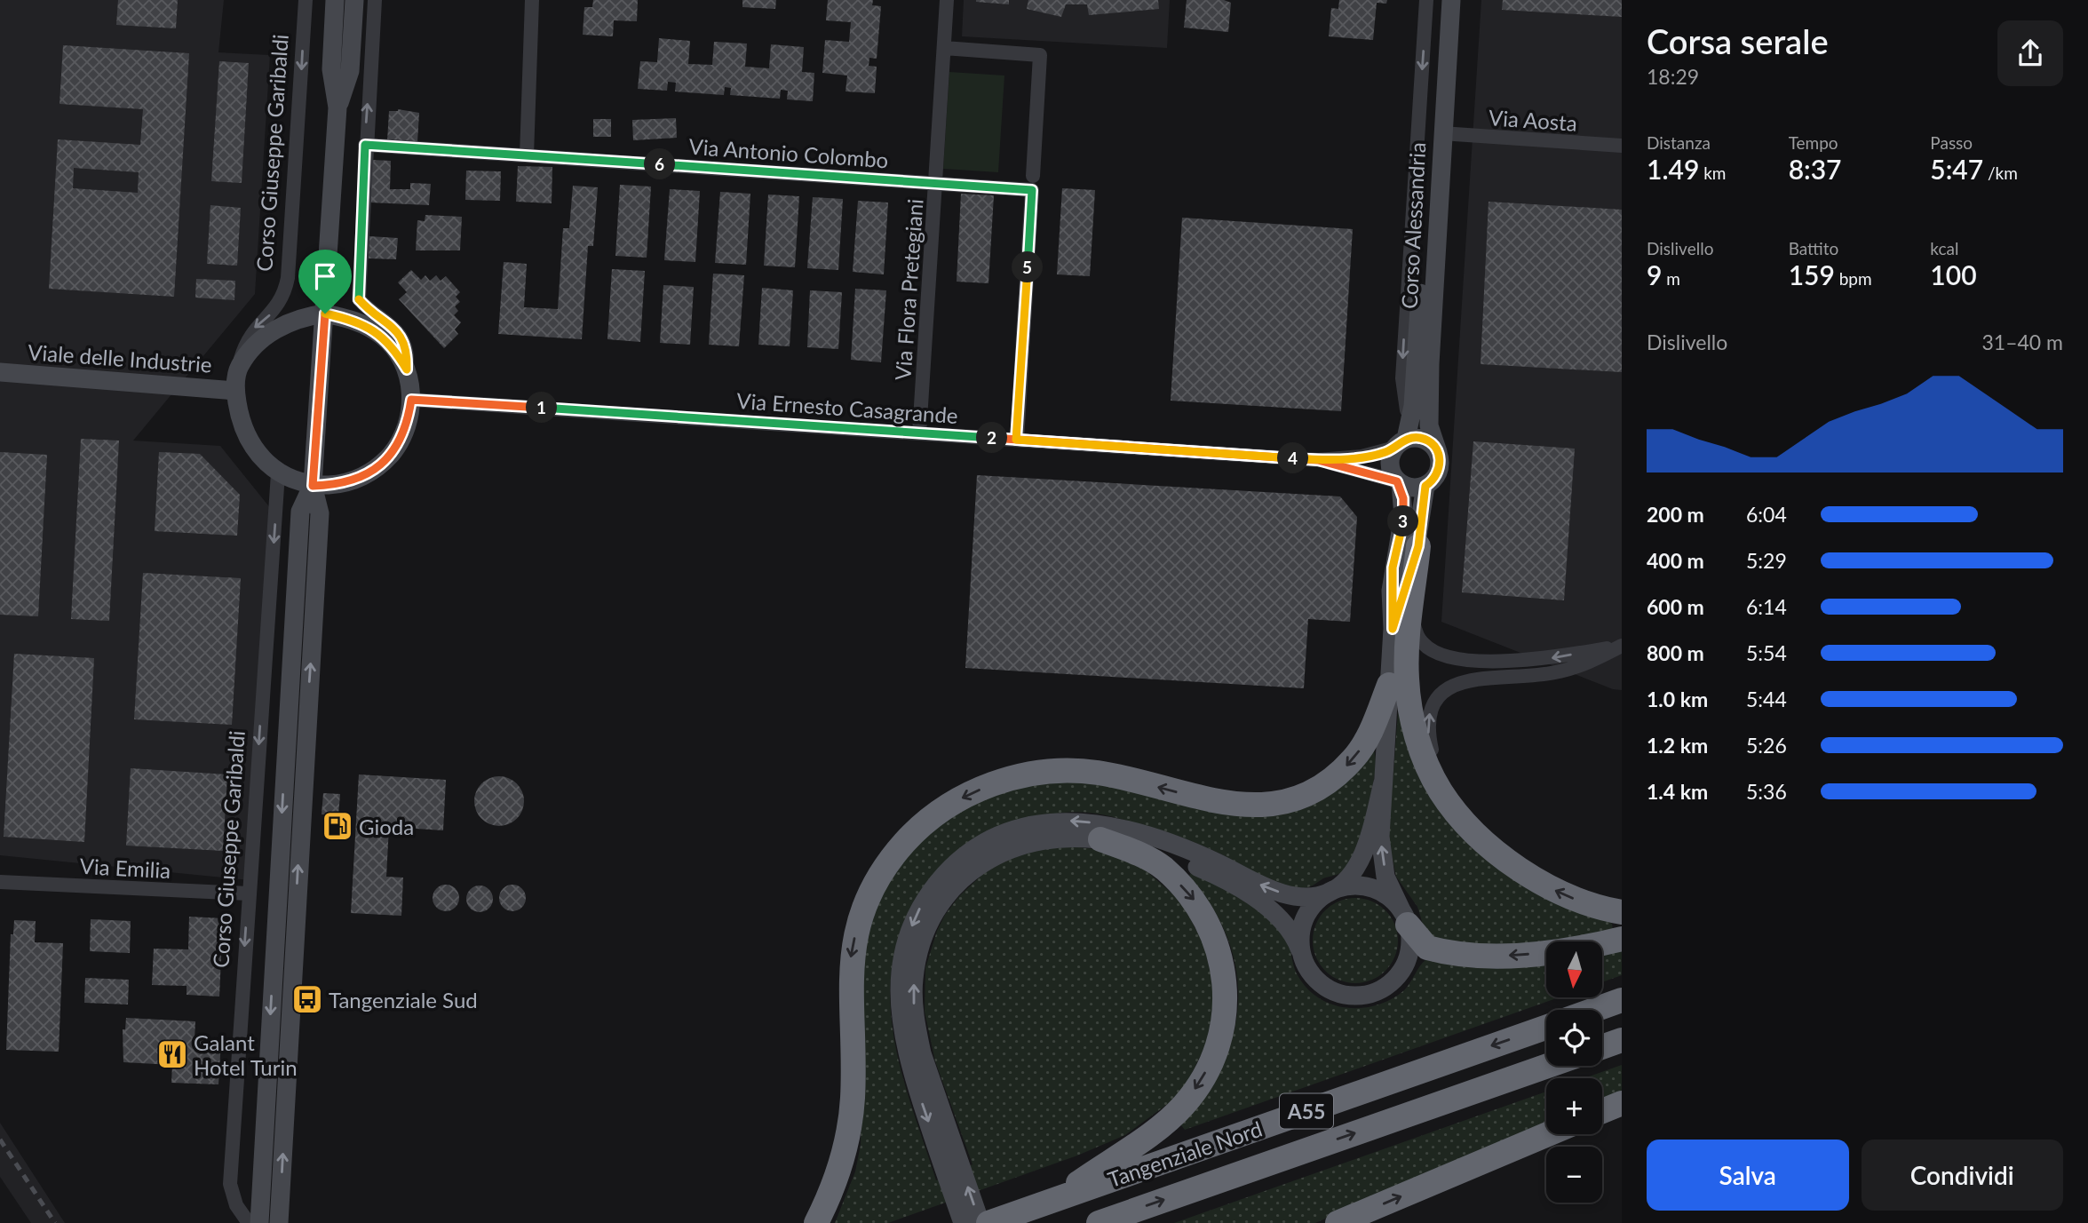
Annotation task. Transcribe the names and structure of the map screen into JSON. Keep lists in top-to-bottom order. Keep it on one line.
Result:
{"streets":{"highway":["A55","Tangenziale Nord"],"street":["Via Aosta","Corso Giuseppe Garibaldi","Via Antonio Colombo","Corso Alessandria","Via Flora Pretegiani","Viale delle Industrie","Via Ernesto Casagrande","Via Emilia"]},"crossings":[["Via Aosta","Corso Alessandria"],["Corso Giuseppe Garibaldi","Via Antonio Colombo"],["Corso Giuseppe Garibaldi","Viale delle Industrie"],["Corso Giuseppe Garibaldi","Via Ernesto Casagrande"],["Corso Giuseppe Garibaldi","Via Emilia"],["Via Antonio Colombo","Via Flora Pretegiani"],["Corso Alessandria","Via Ernesto Casagrande"],["Via Flora Pretegiani","Via Ernesto Casagrande"]],"places":{"fuel station":["Gioda"],"bus stop":["Tangenziale Sud"],"restaurant":["Galant Hotel Turin"]},"north":"bottom","page":{"heading":["Corsa serale","18:29"],"stats":[["Distanza","1.49 km"],["Tempo","8:37"],["Passo","5:47 /km"],["Dislivello","9 m"],["Battito","159 bpm"],["kcal","100"]],"pins":["6","5","1","2","4","3"],"chart":["Dislivello","31–40 m"],"list":[{"name":"200 m","note":"6:04"},{"name":"400 m","note":"5:29"},{"name":"600 m","note":"6:14"},{"name":"800 m","note":"5:54"},{"name":"1.0 km","note":"5:44"},{"name":"1.2 km","note":"5:26"},{"name":"1.4 km","note":"5:36"}],"map_buttons":["+","−"],"buttons":["Salva","Condividi"]}}
